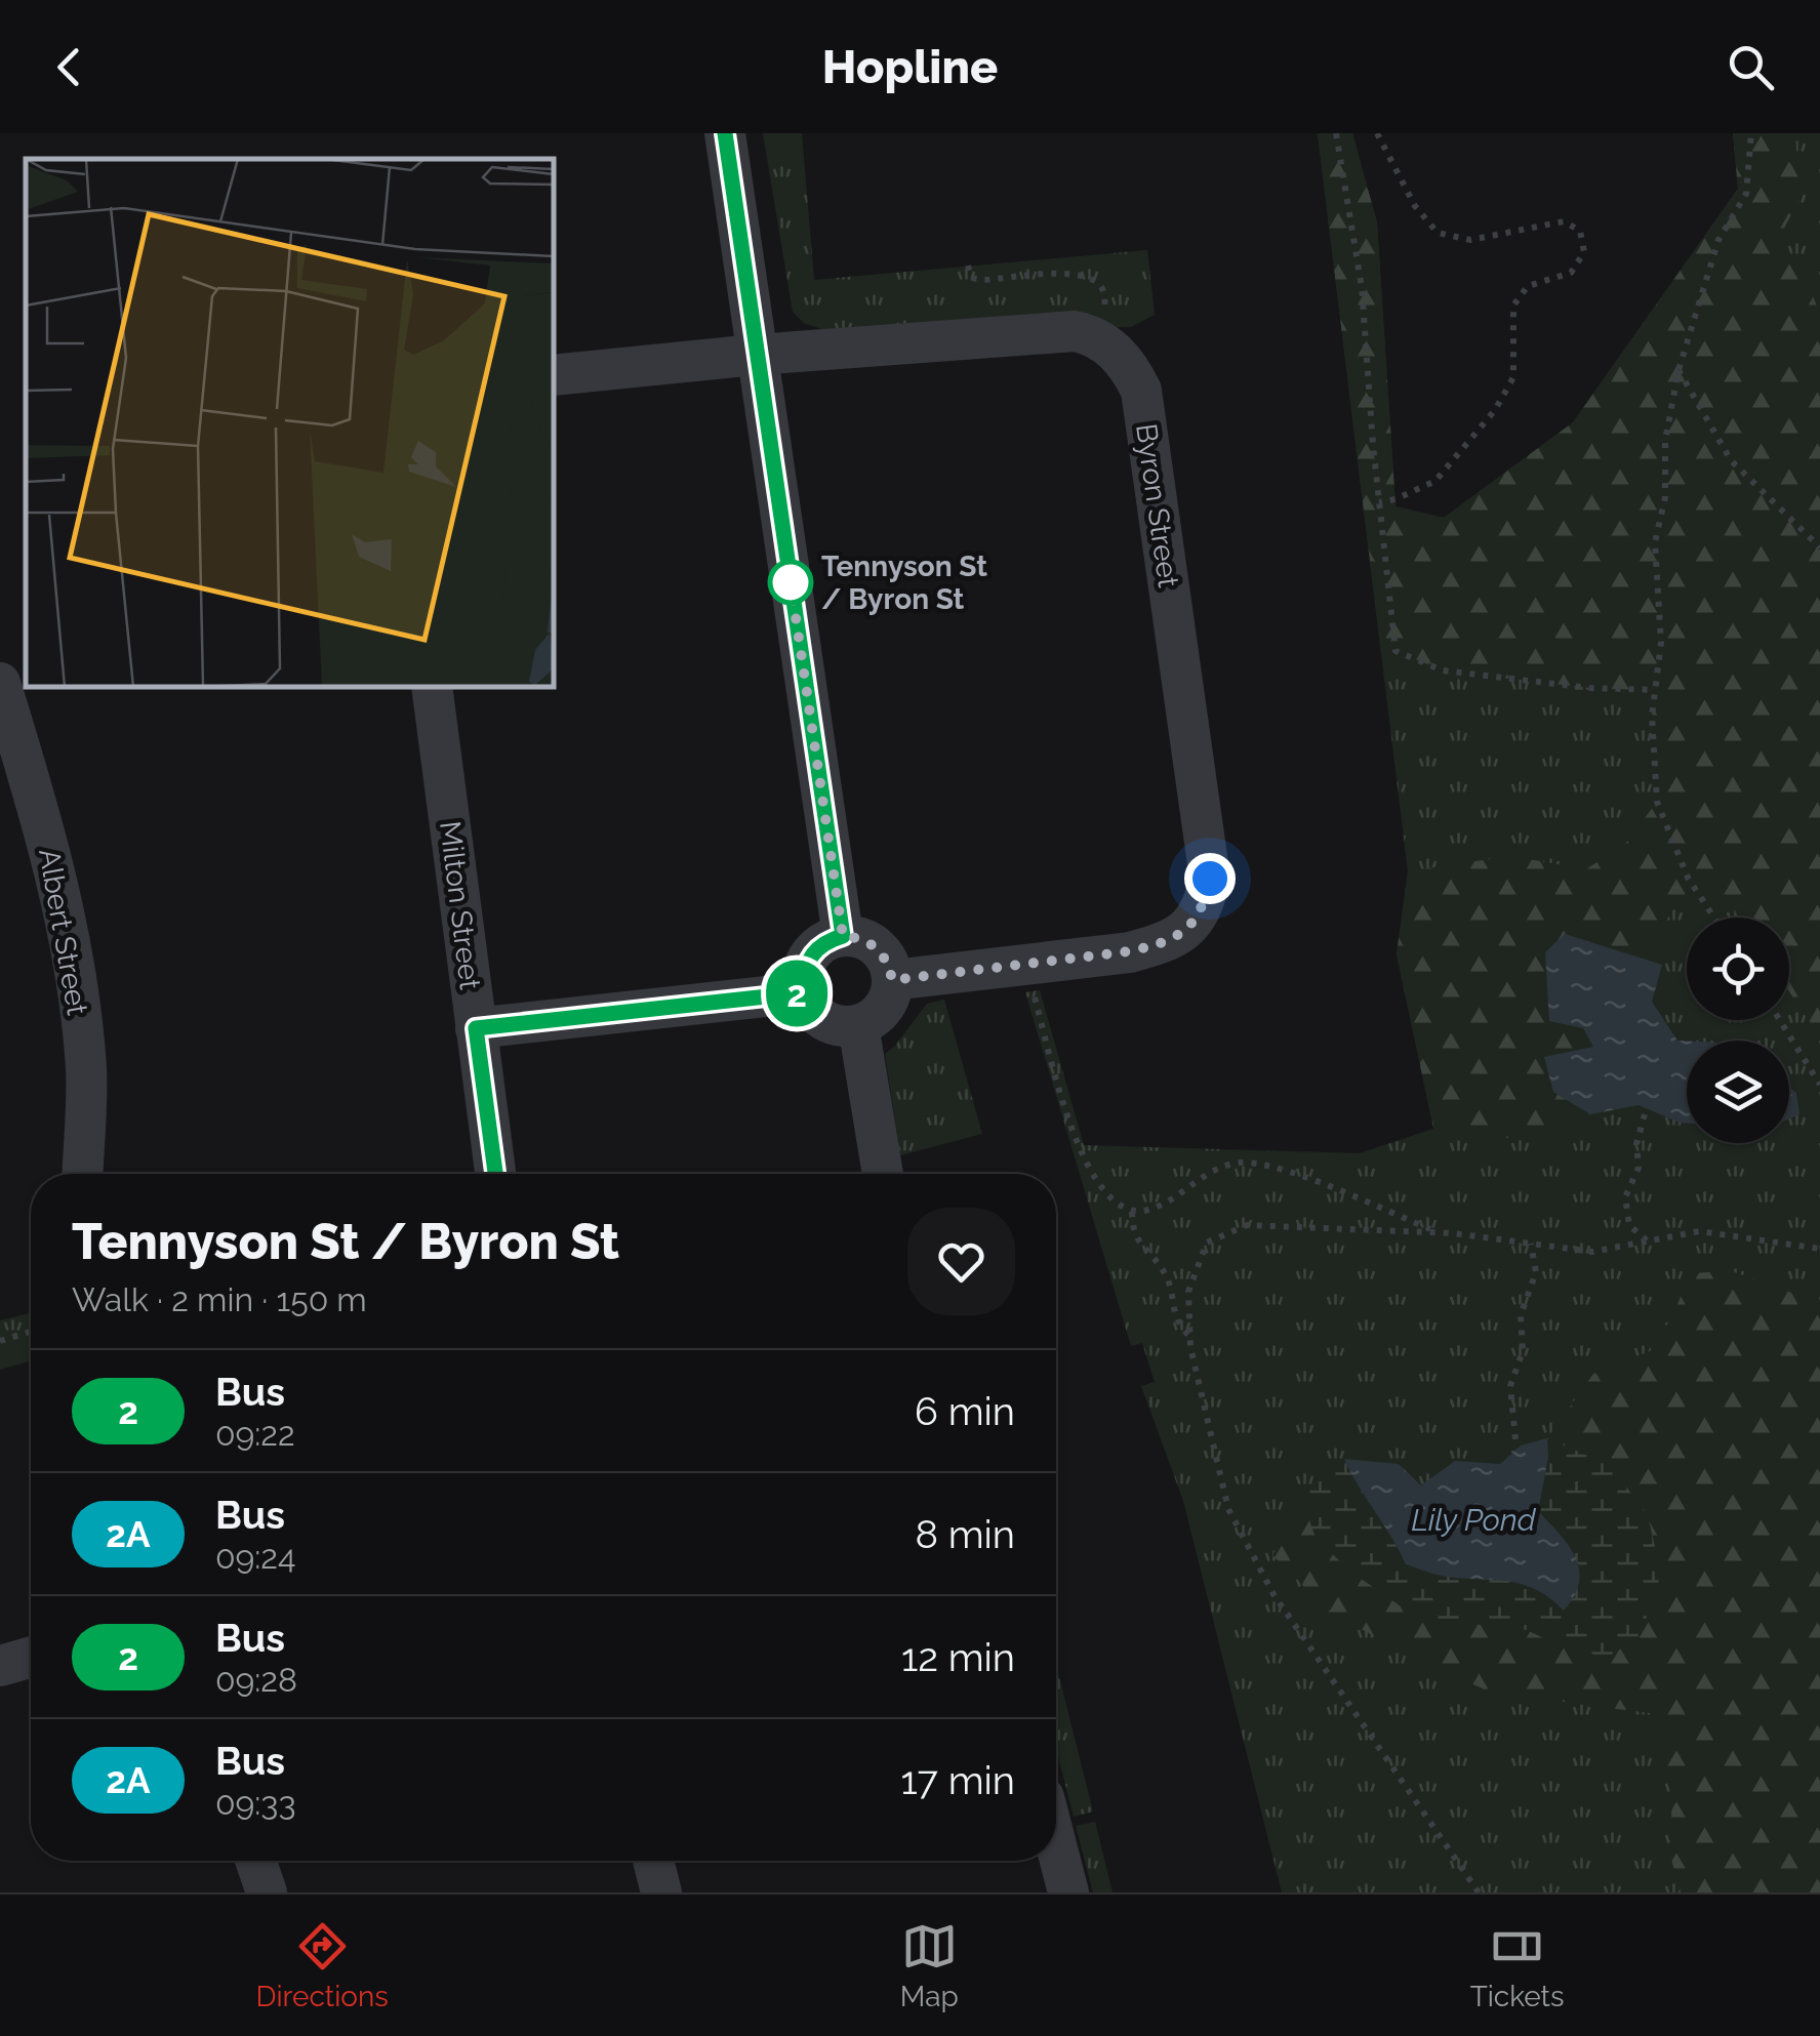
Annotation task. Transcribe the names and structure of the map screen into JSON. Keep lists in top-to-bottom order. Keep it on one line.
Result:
{"streets":{"street":["Byron Street","Milton Street","Albert Street"]},"water":["Lily Pond"],"places":["Tennyson St / Byron St"],"lines":["bus line 2"],"page":{"header":"Hopline","on_map":"2","heading":["Tennyson St / Byron St","Walk · 2 min · 150 m"],"list":[{"mark":"2","name":"Bus","note":"09:22","value":"6 min"},{"mark":"2A","name":"Bus","note":"09:24","value":"8 min"},{"mark":"2","name":"Bus","note":"09:28","value":"12 min"},{"mark":"2A","name":"Bus","note":"09:33","value":"17 min"}],"tabs":["Directions","Map","Tickets"]}}
